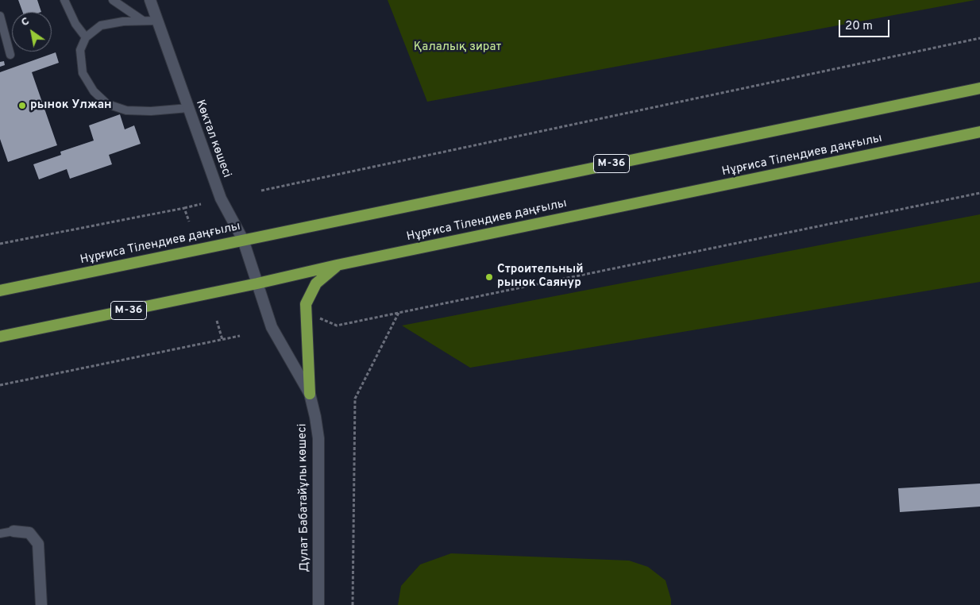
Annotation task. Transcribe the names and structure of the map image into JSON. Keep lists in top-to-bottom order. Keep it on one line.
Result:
{"streets":{"main road":["Нұрғиса Тілендиев даңғылы","M-36"],"street":["Көктал көшесі","Дулат Бабатайұлы көшесі"]},"crossings":[["Көктал көшесі","Нұрғиса Тілендиев даңғылы"],["Көктал көшесі","Дулат Бабатайұлы көшесі"],["Нұрғиса Тілендиев даңғылы","Дулат Бабатайұлы көшесі"]],"parks":["Қалалық зират"],"places":["рынок Улжан","Строительный рынок Саянур"],"scale_bar":"20 m","north":"top left"}
